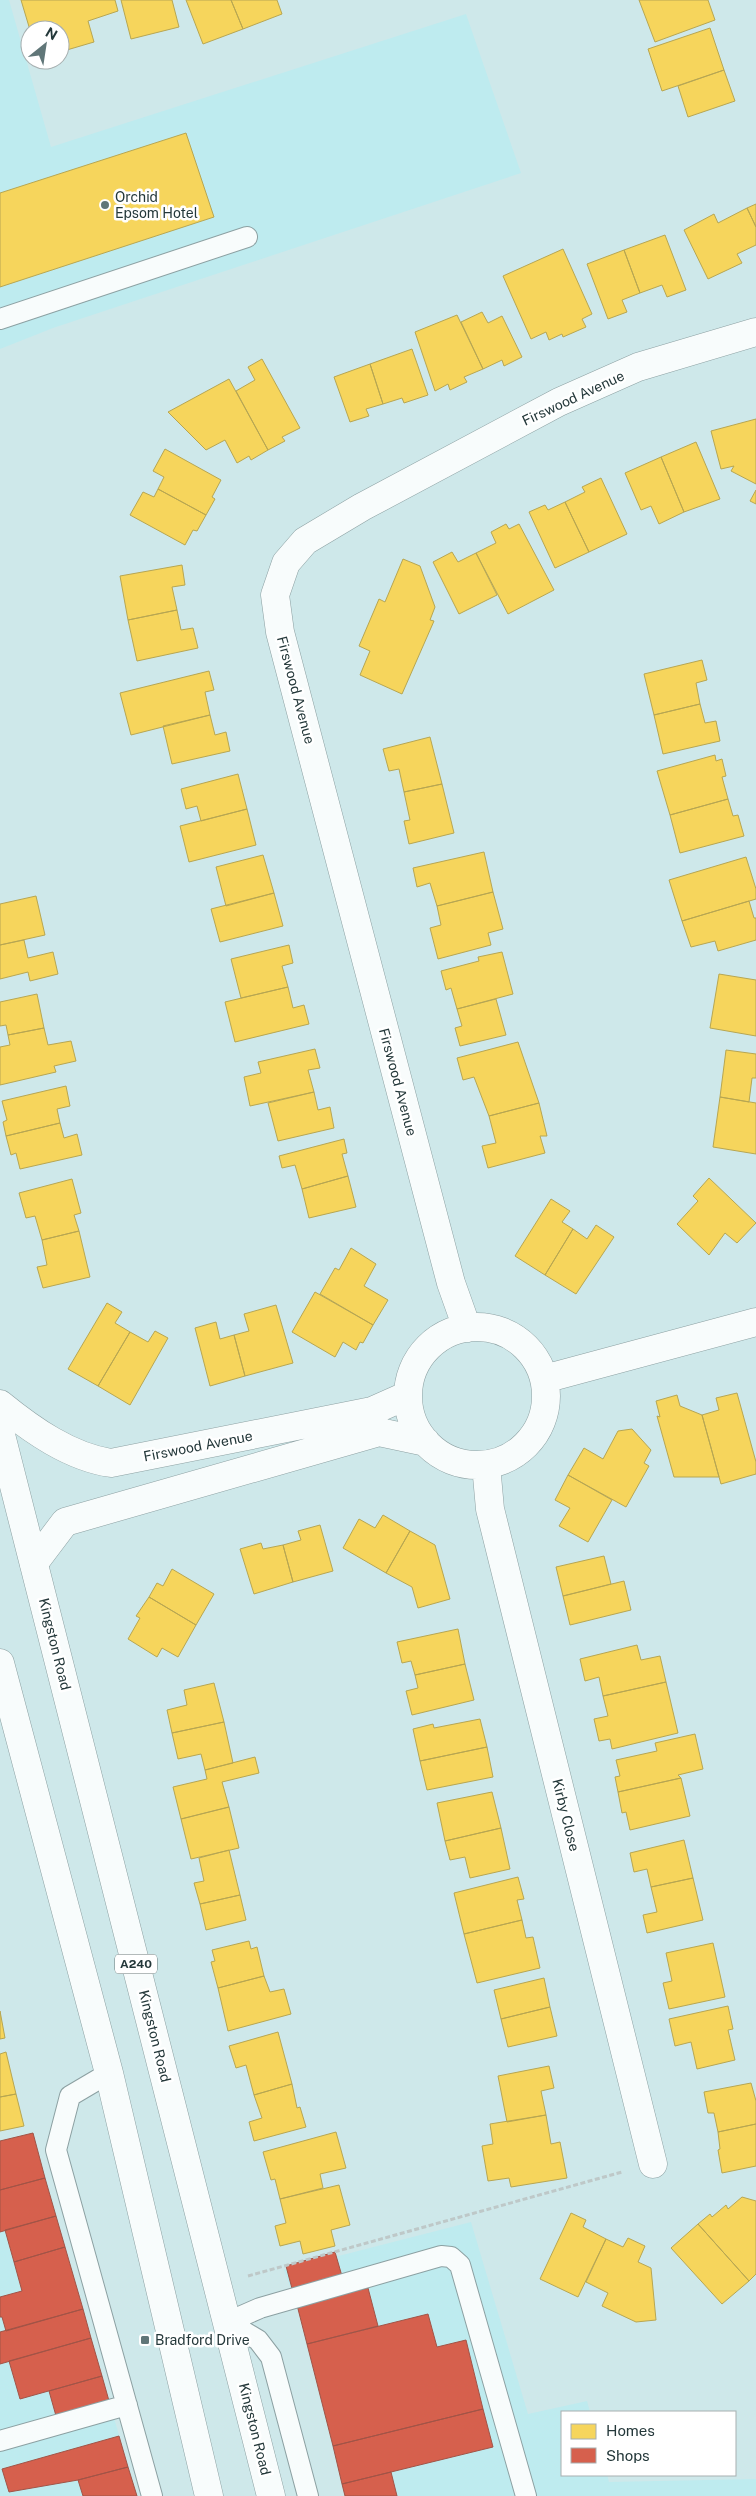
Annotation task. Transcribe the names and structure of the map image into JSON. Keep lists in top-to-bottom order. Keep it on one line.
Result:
{"streets":{"main road":["Firswood Avenue","Kingston Road","Kirby Close","A240"]},"crossings":[["Firswood Avenue","Kirby Close"]],"places":{"other":["Orchid Epsom Hotel"],"transit":["Bradford Drive"]},"legend":["Homes","Shops"],"north":"top right"}
